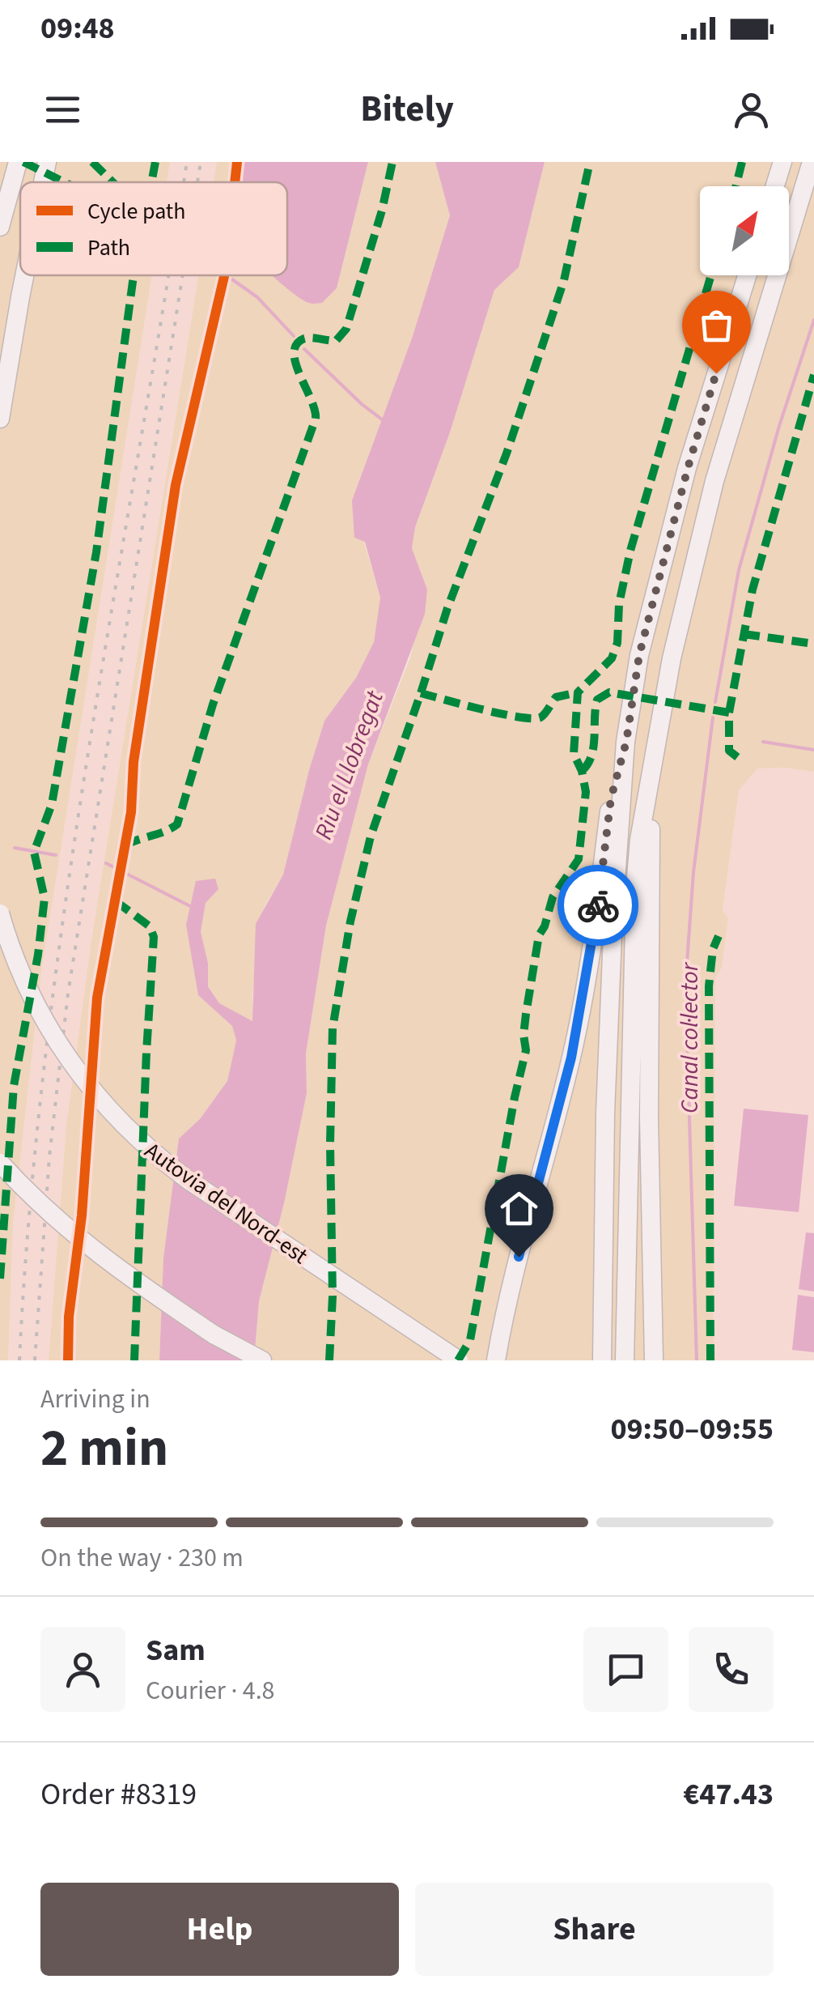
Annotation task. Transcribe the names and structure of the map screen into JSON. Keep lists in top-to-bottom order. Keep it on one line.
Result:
{"streets":{"highway":["Autovia del Nord-est"]},"water":["Riu el Llobregat","Canal col·lector"],"legend":["Cycle path","Path"],"north":"top right","page":{"status":"09:48","header":"Bitely","heading":["2 min","Arriving in","09:50–09:55"],"panel":["Sam","Courier · 4.8","Order #8319","€47.43"],"bar":"On the way · 230 m","buttons":["Help","Share"]}}
